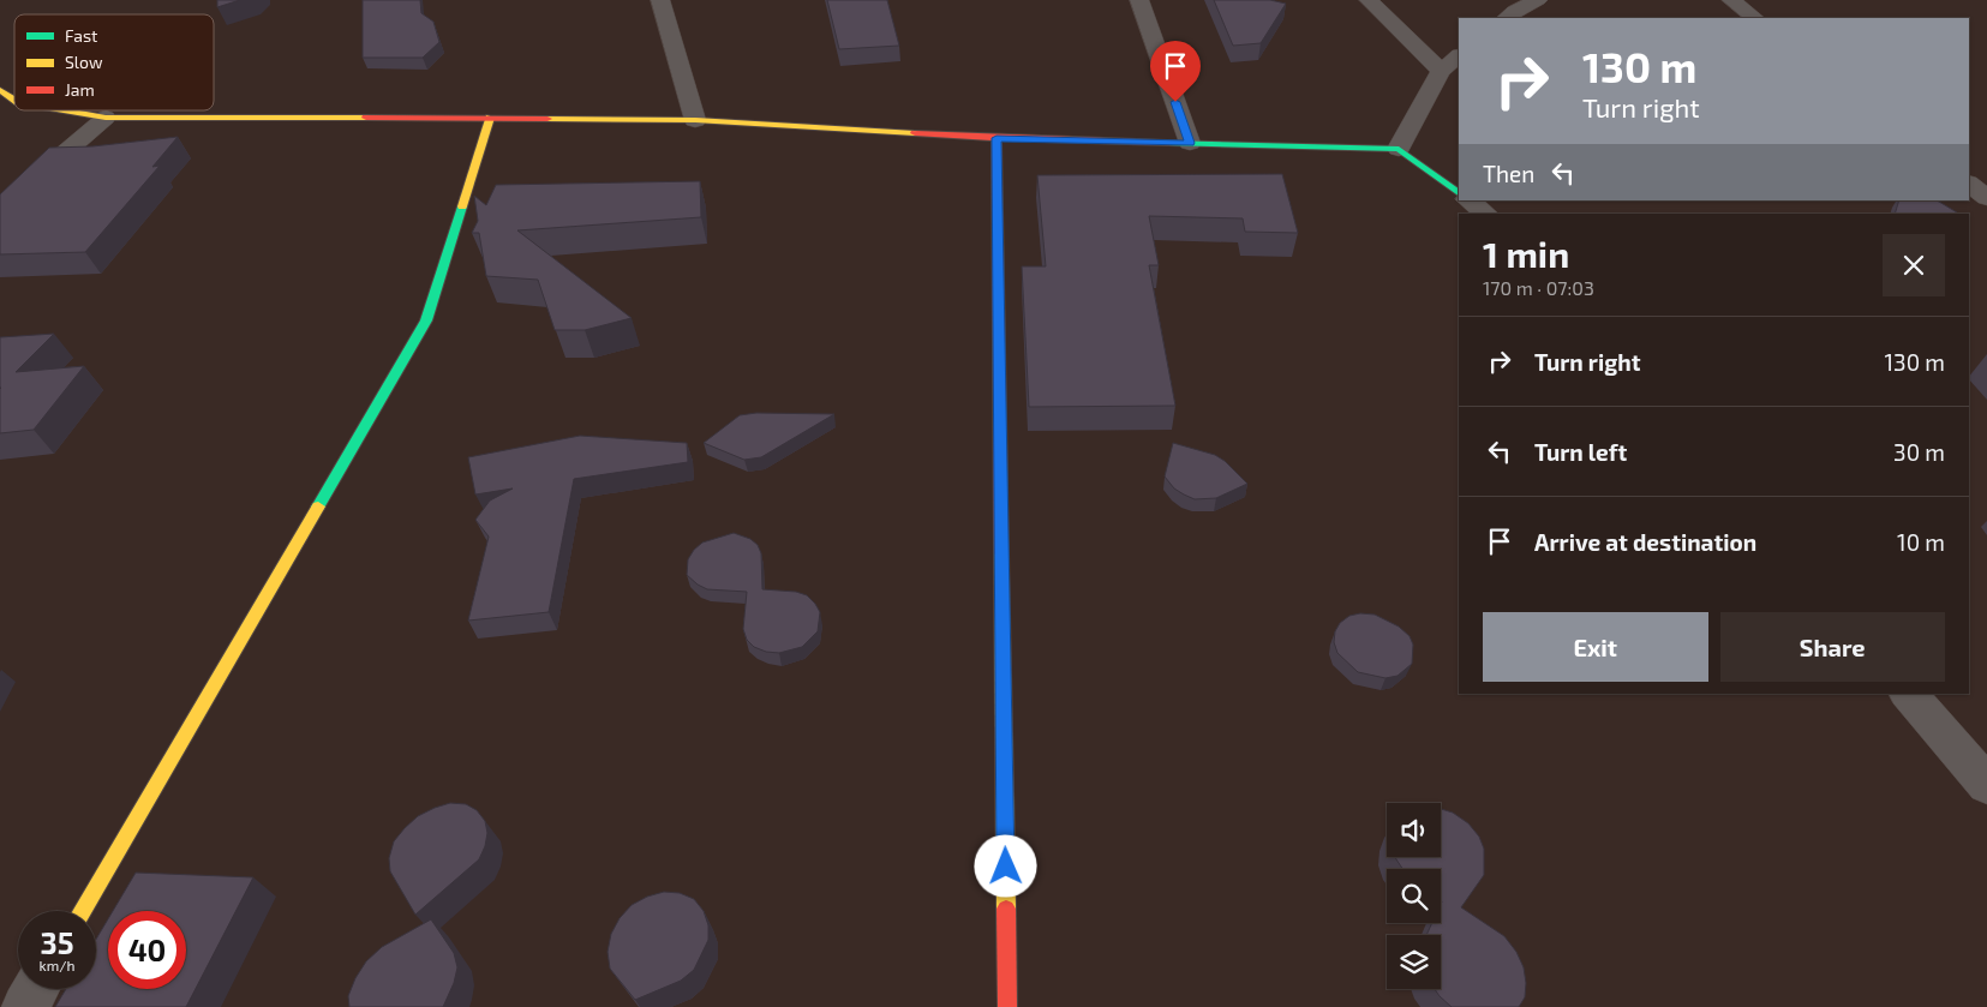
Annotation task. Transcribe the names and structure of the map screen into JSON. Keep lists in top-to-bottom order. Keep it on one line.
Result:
{"legend":["Fast","Slow","Jam"],"page":{"turn":["130 m","Turn right"],"then":"Then","heading":["1 min","170 m · 07:03"],"list":[{"name":"Turn right","value":"130 m"},{"name":"Turn left","value":"30 m"},{"name":"Arrive at destination","value":"10 m"}],"buttons":["Exit","Share"],"speed":"35 km/h","limit":"40"}}
